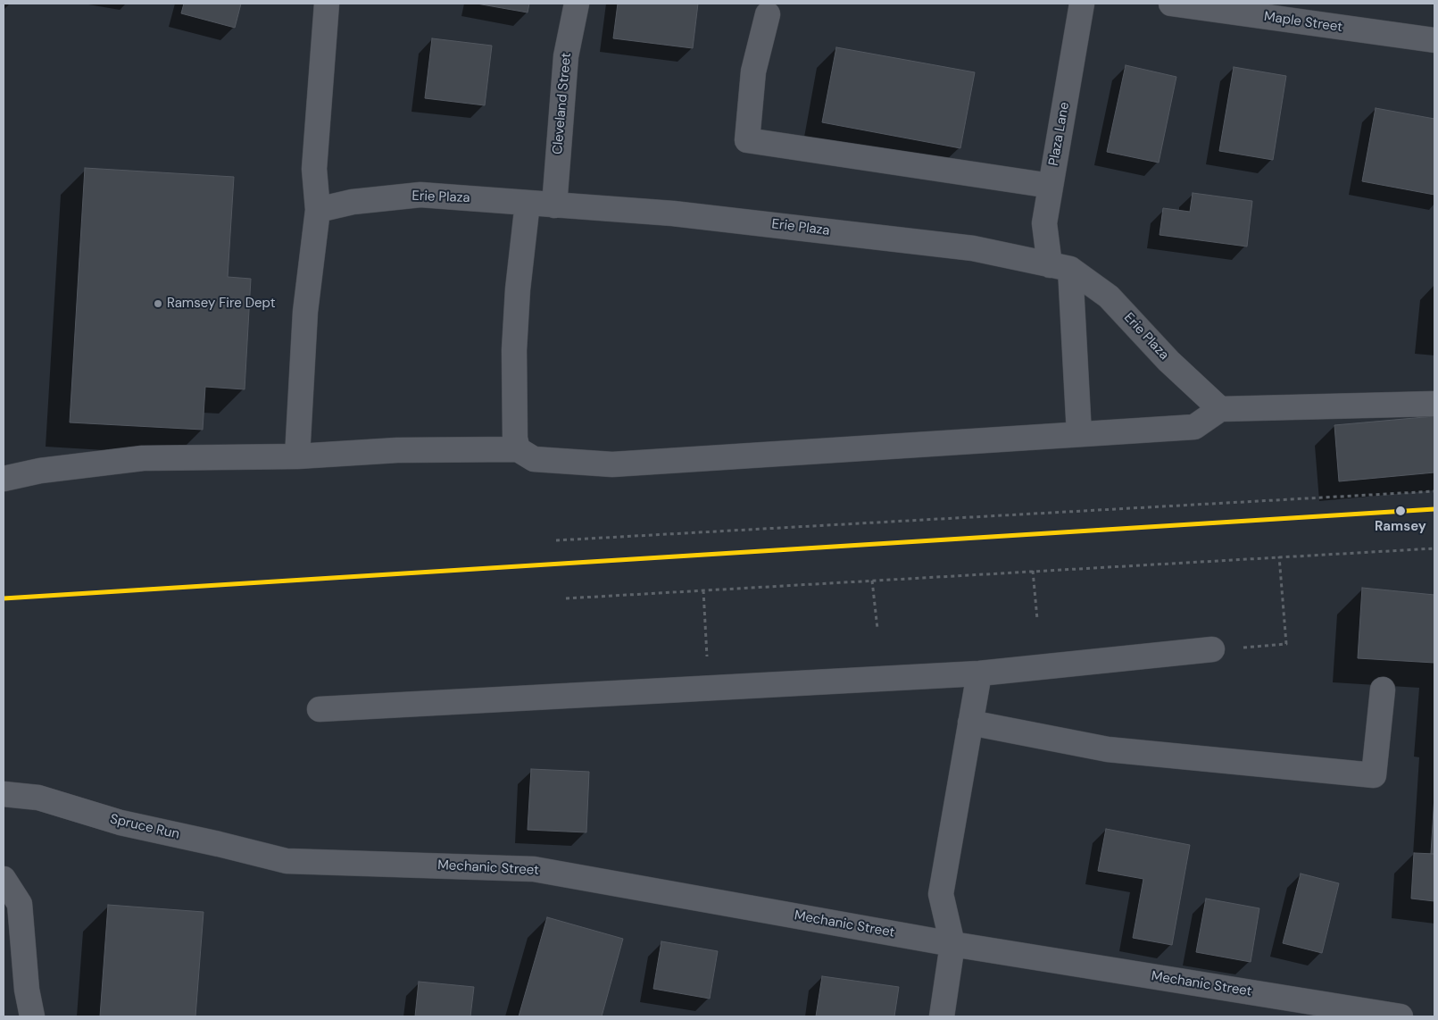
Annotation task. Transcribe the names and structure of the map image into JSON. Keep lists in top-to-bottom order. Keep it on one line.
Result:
{"streets":{"street":["Maple Street","Cleveland Street","Plaza Lane","Erie Plaza","Spruce Run","Mechanic Street"]},"crossings":[["Cleveland Street","Erie Plaza"],["Plaza Lane","Erie Plaza"],["Spruce Run","Mechanic Street"]],"places":["Ramsey Fire Dept","Ramsey"]}
